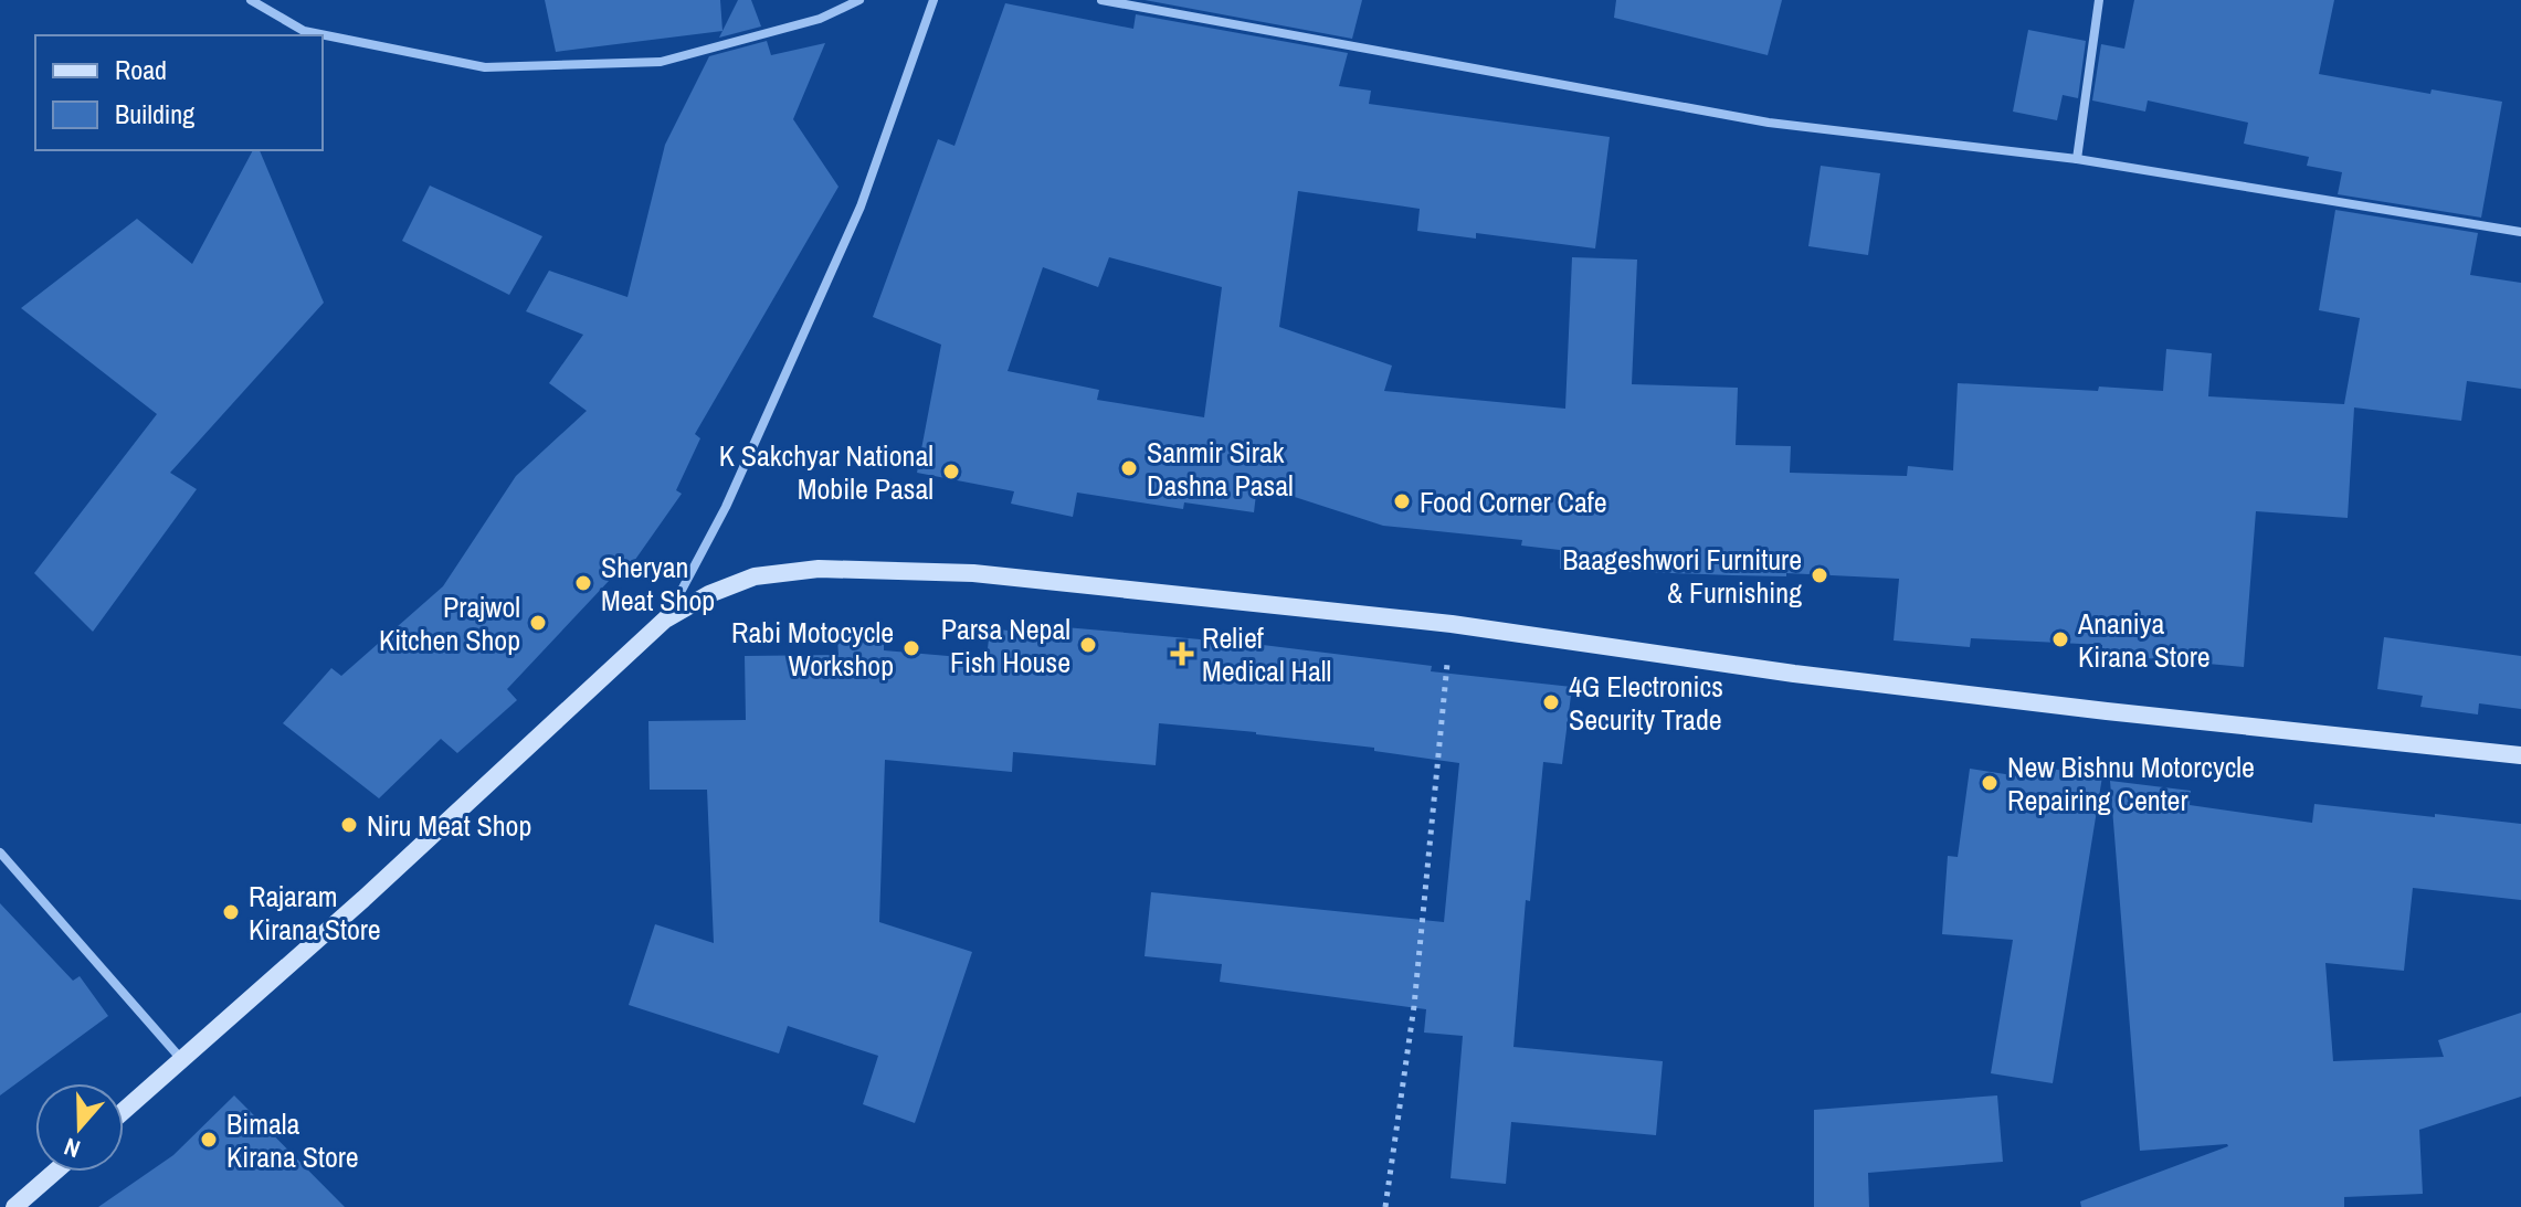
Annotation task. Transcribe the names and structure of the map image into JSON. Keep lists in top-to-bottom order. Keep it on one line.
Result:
{"places":{"other":["Sanmir Sirak Dashna Pasal","K Sakchyar National Mobile Pasal","Food Corner Cafe","Baageshwori Furniture & Furnishing","Sheryan Meat Shop","Prajwol Kitchen Shop","Ananiya Kirana Store","Parsa Nepal Fish House","Rabi Motocycle Workshop","4G Electronics Security Trade","New Bishnu Motorcycle Repairing Center","Niru Meat Shop","Rajaram Kirana Store","Bimala Kirana Store"],"health":["Relief Medical Hall"]},"legend":["Road","Building"],"north":"bottom"}
